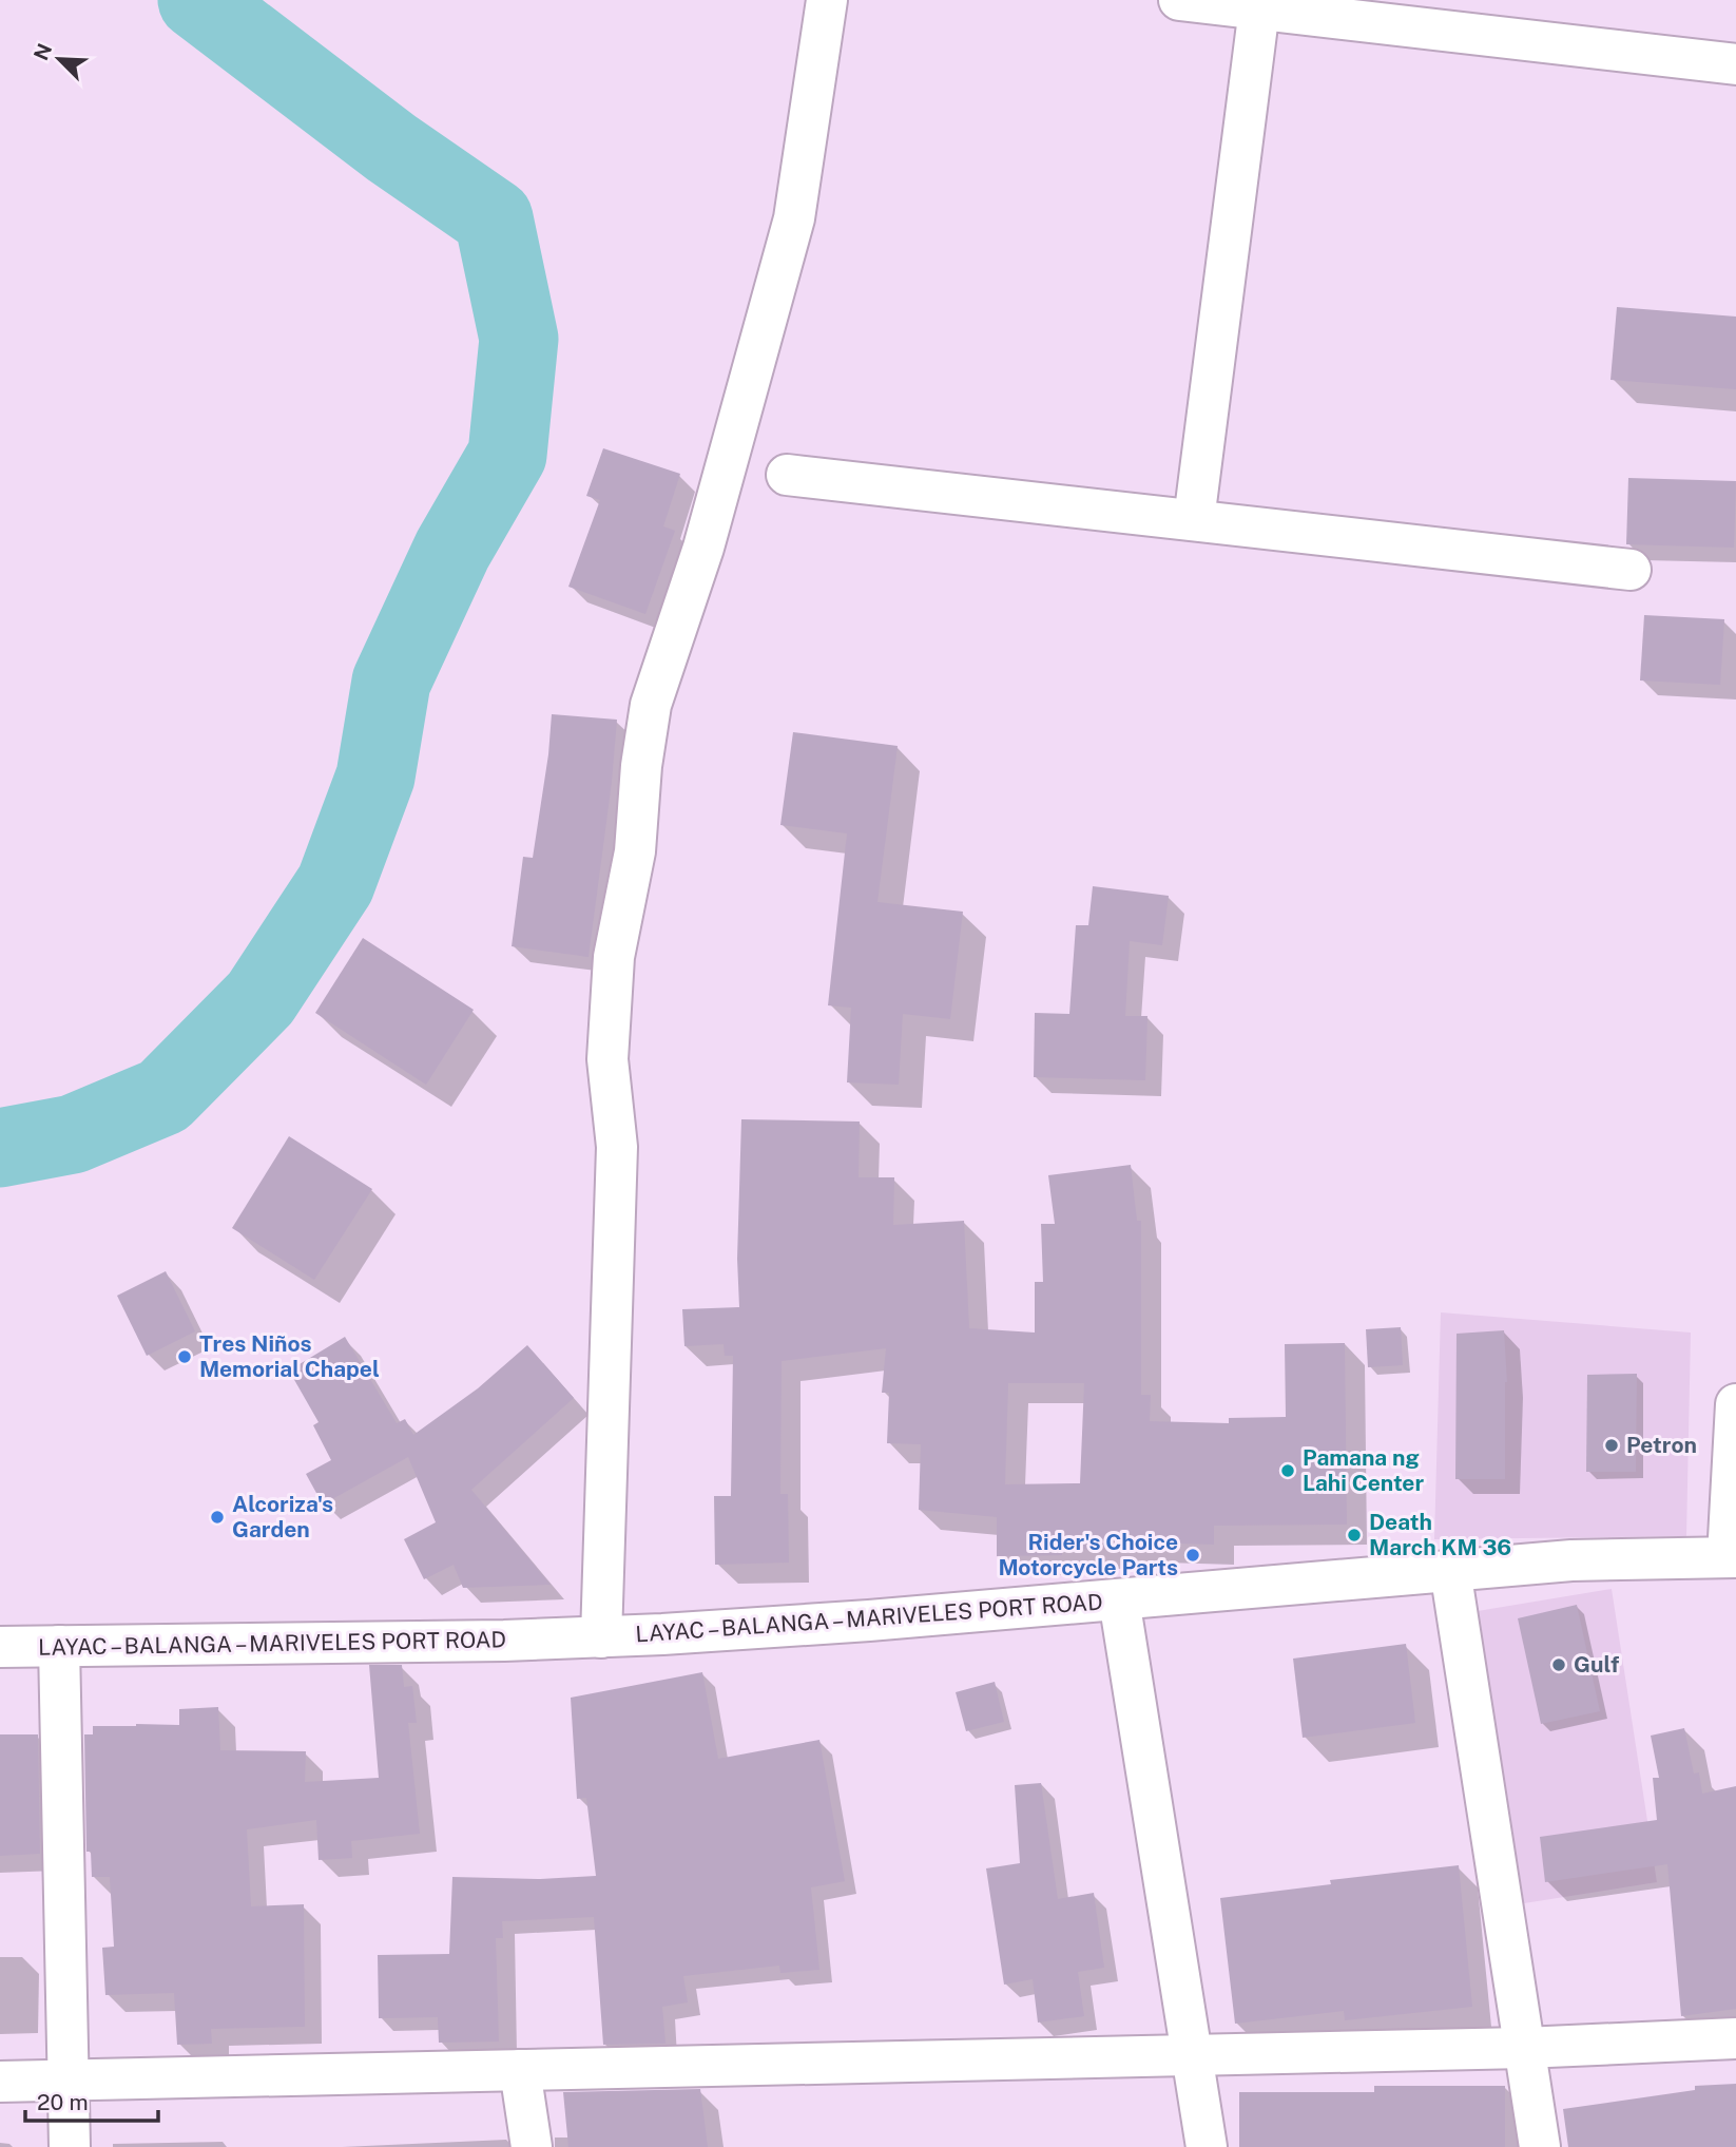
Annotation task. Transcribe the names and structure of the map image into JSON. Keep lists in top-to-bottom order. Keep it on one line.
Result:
{"streets":{"street":["LAYAC – BALANGA – MARIVELES PORT ROAD"]},"places":["Tres Niños Memorial Chapel","Petron","Pamana ng Lahi Center","Alcoriza's Garden","Death March KM 36","Rider's Choice Motorcycle Parts","Gulf"],"scale_bar":"20 m","north":"top left"}
